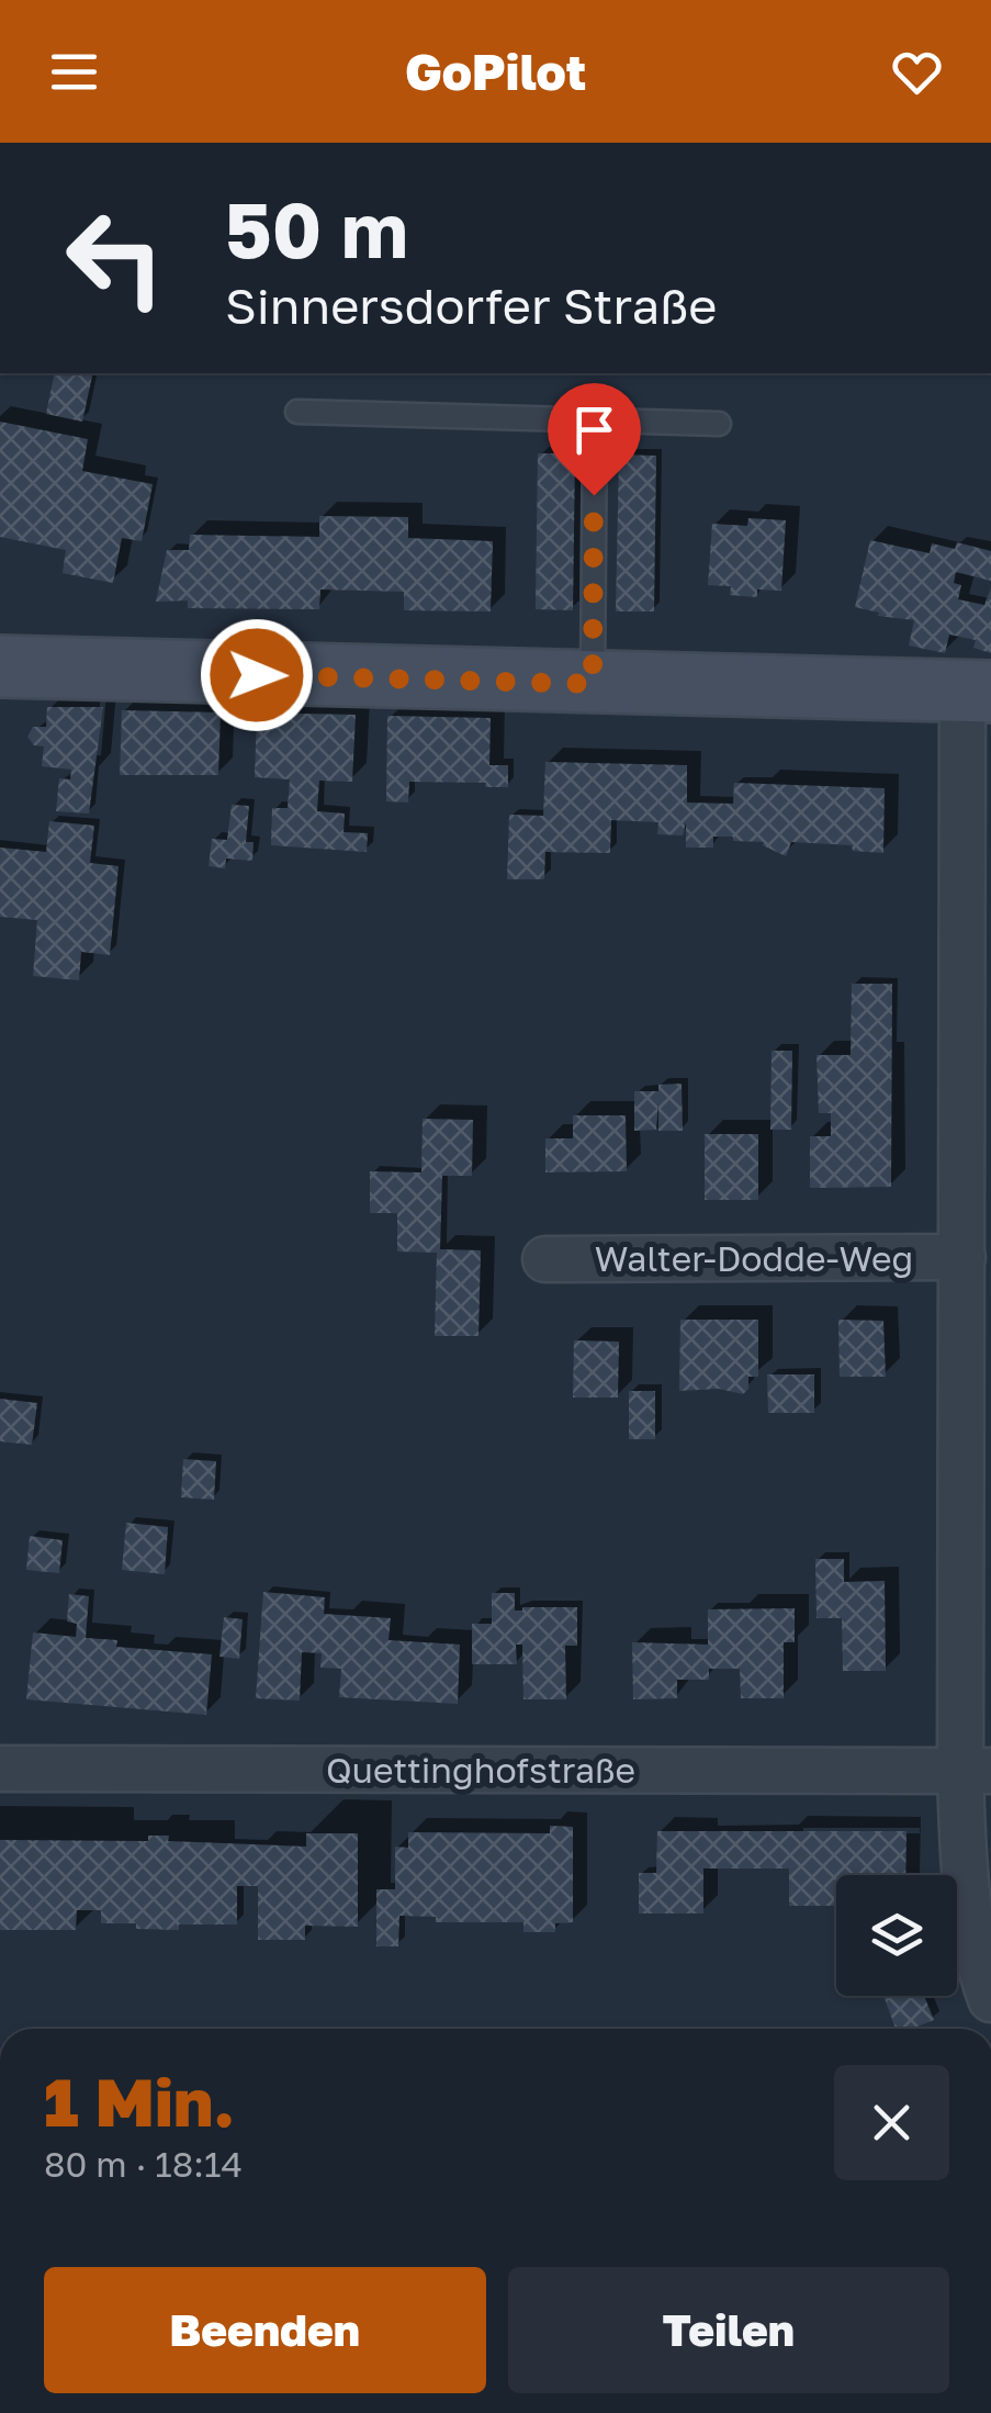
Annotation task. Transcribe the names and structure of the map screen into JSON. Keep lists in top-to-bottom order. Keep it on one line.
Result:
{"streets":{"street":["Walter-Dodde-Weg","Quettinghofstraße"]},"crossings":[["Walter-Dodde-Weg","Quettinghofstraße"]],"page":{"header":"GoPilot","turn":["50 m","Sinnersdorfer Straße"],"heading":["1 Min.","80 m · 18:14"],"buttons":["Beenden","Teilen"]}}
